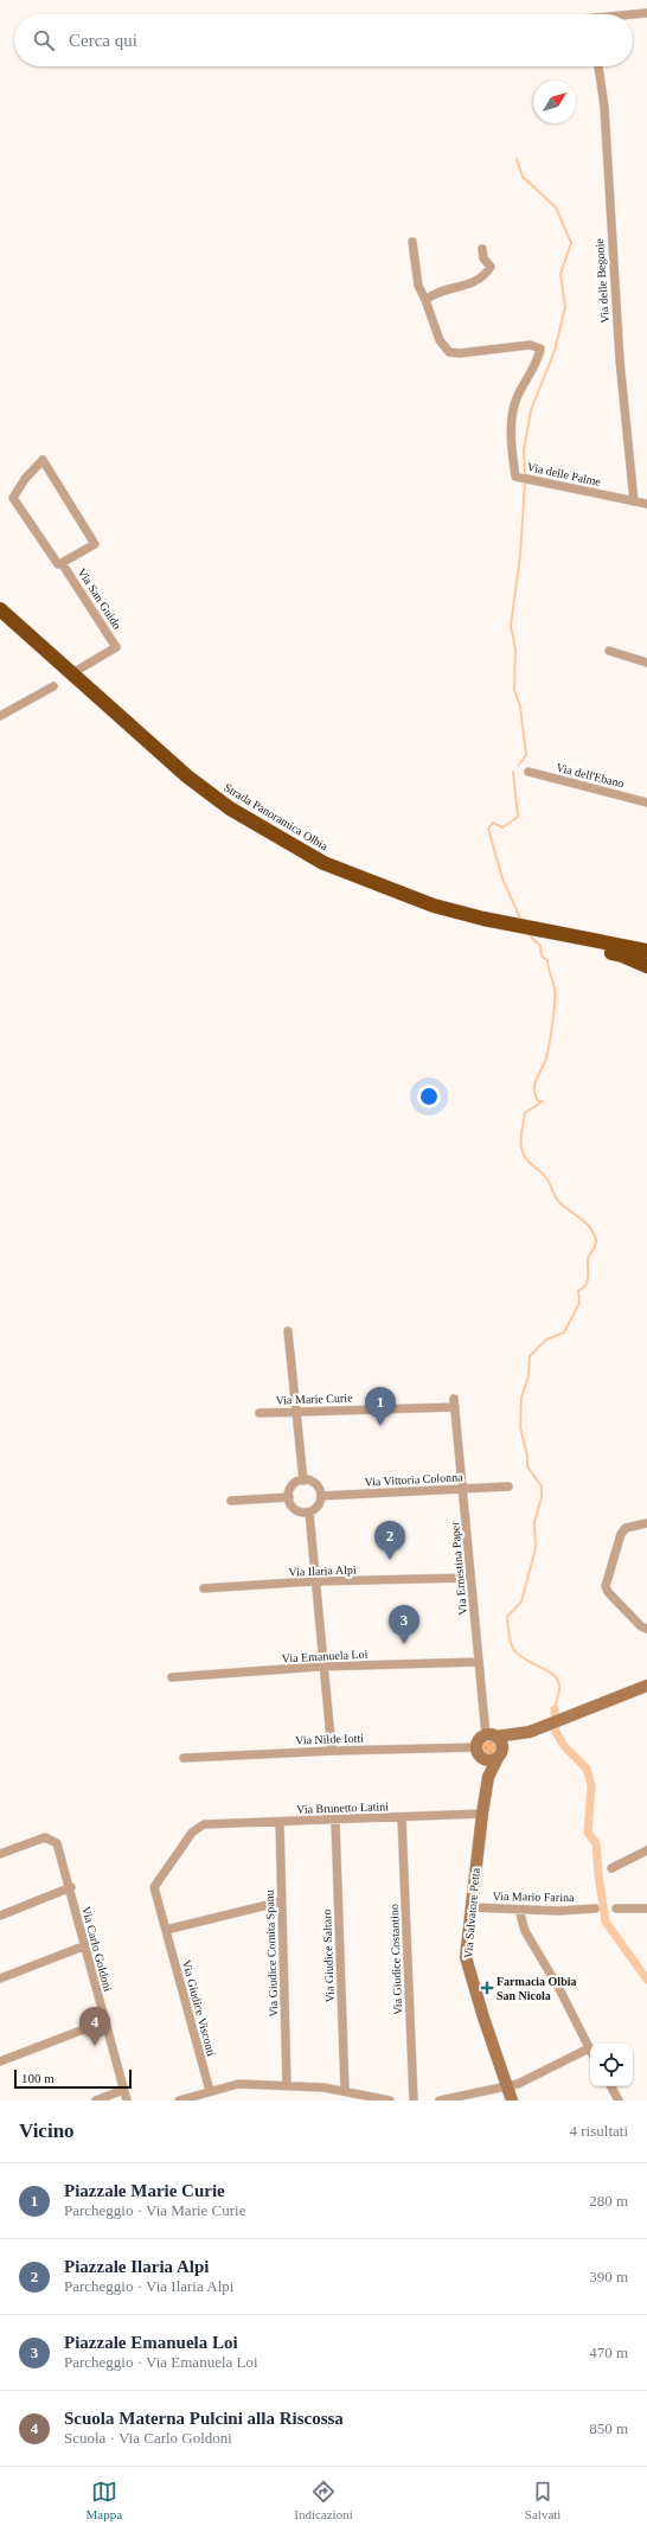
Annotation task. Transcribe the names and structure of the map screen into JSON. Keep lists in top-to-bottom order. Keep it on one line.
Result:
{"streets":{"highway":["Strada Panoramica Olbia"],"street":["Via delle Begonie","Via delle Palme","Via San Guido","Via dell'Ebano","Via Marie Curie","Via Vittoria Colonna","Via Ernestina Paper","Via Ilaria Alpi","Via Emanuela Loi","Via Nilde Iotti","Via Brunetto Latini","Via Mario Farina","Via Salvatore Petta","Via Carlo Goldoni","Via Giudice Comita Spanu","Via Giudice Saltaro","Via Giudice Costantino","Via Giudice Visconti"]},"crossings":[["Via delle Begonie","Via delle Palme"],["Via San Guido","Strada Panoramica Olbia"],["Via Marie Curie","Via Ernestina Paper"],["Via Vittoria Colonna","Via Ernestina Paper"],["Via Ernestina Paper","Via Ilaria Alpi"],["Via Ernestina Paper","Via Emanuela Loi"],["Via Ernestina Paper","Via Nilde Iotti"],["Via Ernestina Paper","Via Salvatore Petta"],["Via Nilde Iotti","Via Salvatore Petta"],["Via Brunetto Latini","Via Salvatore Petta"],["Via Brunetto Latini","Via Giudice Comita Spanu"],["Via Brunetto Latini","Via Giudice Saltaro"],["Via Brunetto Latini","Via Giudice Costantino"],["Via Brunetto Latini","Via Giudice Visconti"],["Via Mario Farina","Via Salvatore Petta"]],"places":{"health":["Farmacia Olbia San Nicola"]},"scale_bar":"100 m","north":"top right","page":{"search":"Cerca qui","pins":["1","2","3","4"],"scale":"100 m","heading":["Vicino","4 risultati"],"list":[{"mark":"1","name":"Piazzale Marie Curie","note":"Parcheggio · Via Marie Curie","value":"280 m"},{"mark":"2","name":"Piazzale Ilaria Alpi","note":"Parcheggio · Via Ilaria Alpi","value":"390 m"},{"mark":"3","name":"Piazzale Emanuela Loi","note":"Parcheggio · Via Emanuela Loi","value":"470 m"},{"mark":"4","name":"Scuola Materna Pulcini alla Riscossa","note":"Scuola · Via Carlo Goldoni","value":"850 m"}],"nav":["Mappa","Indicazioni","Salvati"]}}
